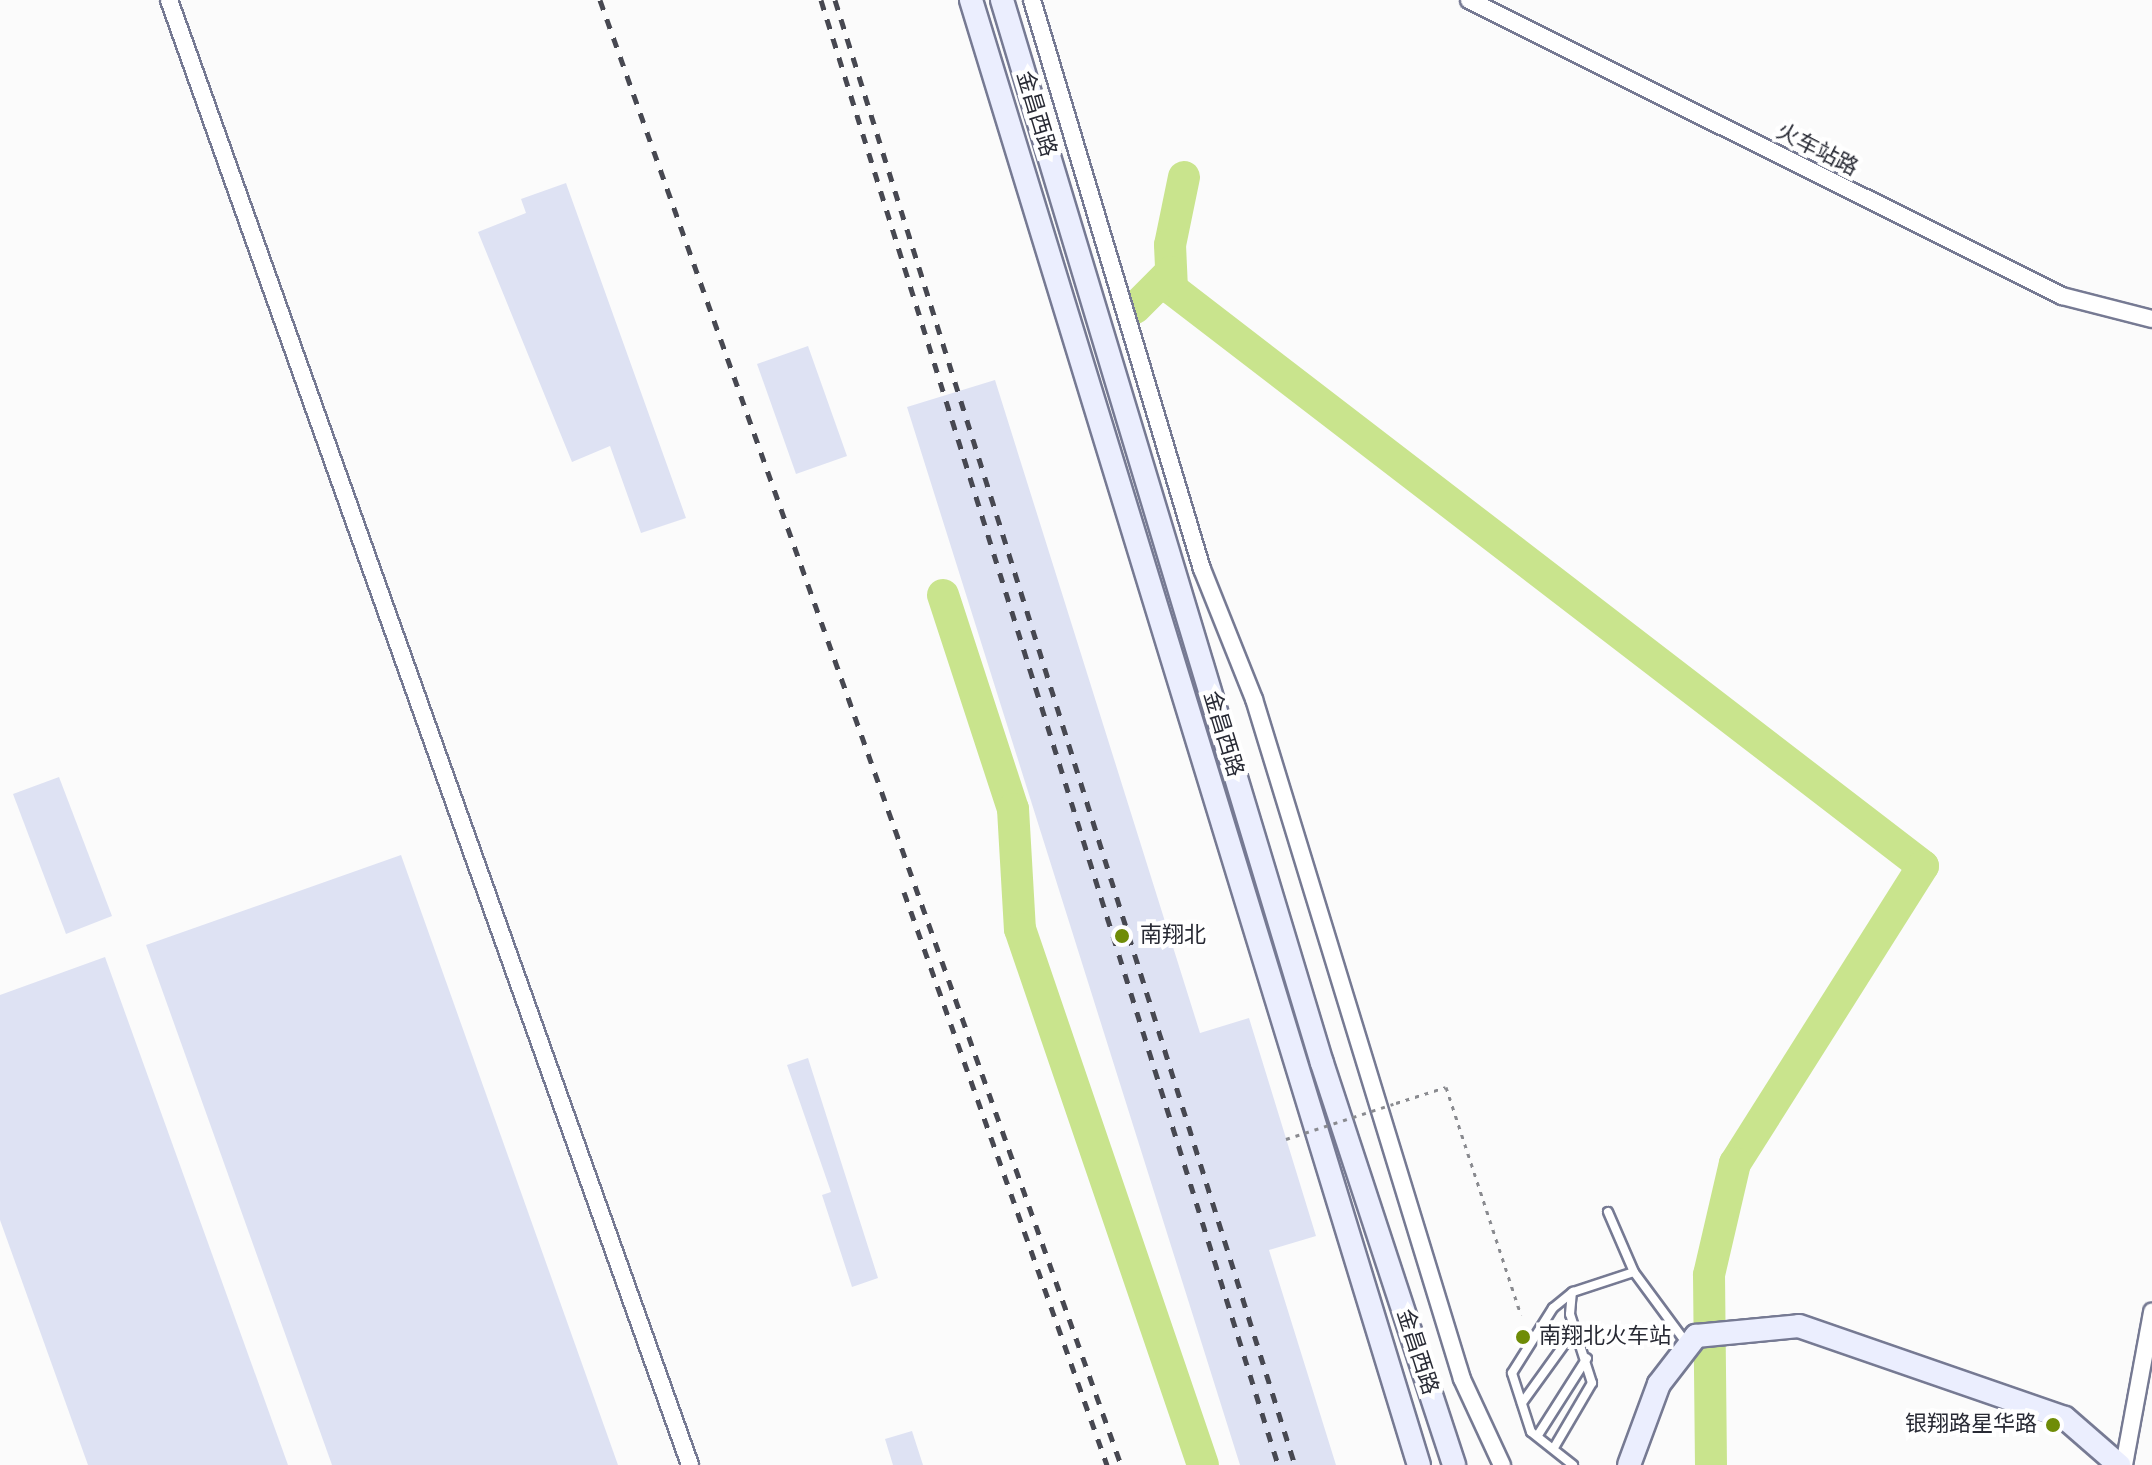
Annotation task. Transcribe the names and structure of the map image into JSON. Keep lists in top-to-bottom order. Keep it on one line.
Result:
{"streets":{"main road":["金昌西路"],"street":["火车站路"]},"places":["南翔北","南翔北火车站","银翔路星华路"]}
